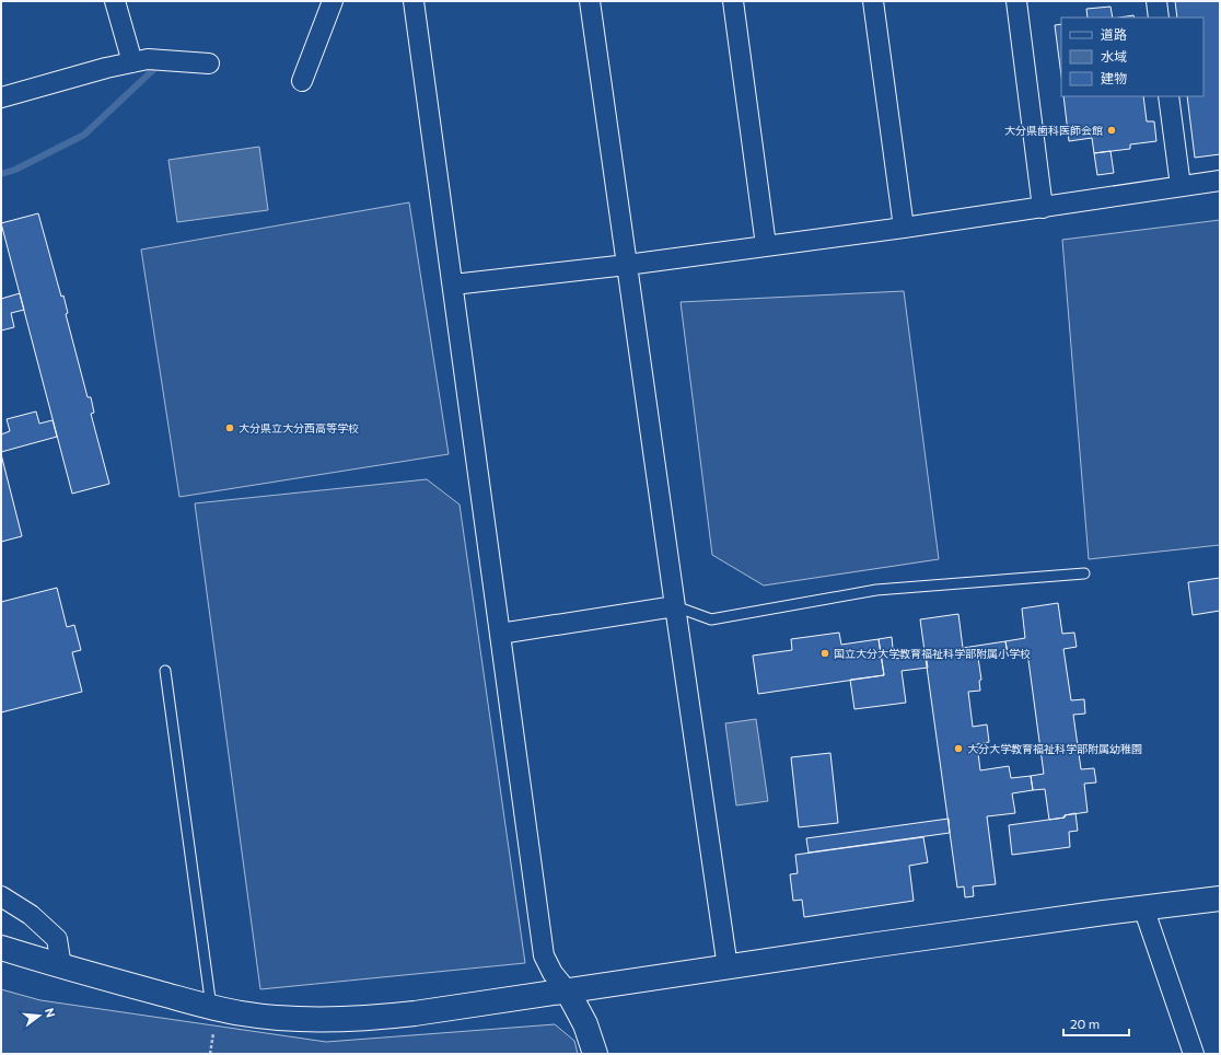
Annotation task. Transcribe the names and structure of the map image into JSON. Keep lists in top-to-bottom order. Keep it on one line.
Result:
{"places":["大分県歯科医師会館","大分県立大分西高等学校","国立大分大学教育福祉科学部附属小学校","大分大学教育福祉科学部附属幼稚園"],"legend":["道路","水域","建物"],"scale_bar":"20 m","north":"right"}
